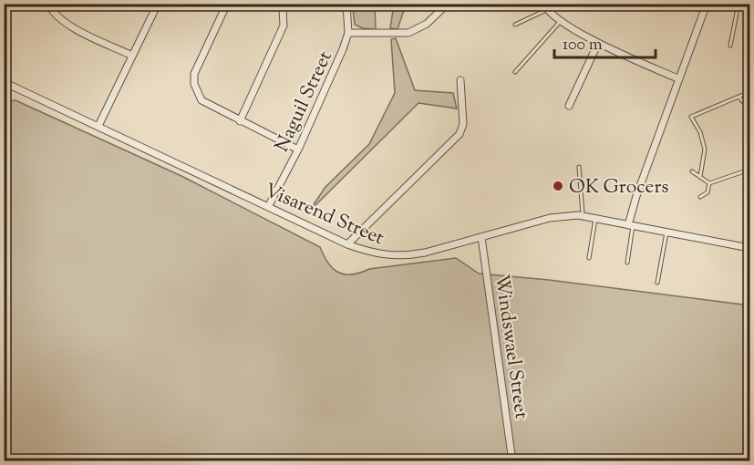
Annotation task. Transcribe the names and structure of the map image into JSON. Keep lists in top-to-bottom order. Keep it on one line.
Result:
{"streets":{"street":["Naguil Street","Visarend Street","Windswael Street"]},"crossings":[["Naguil Street","Visarend Street"],["Visarend Street","Windswael Street"]],"places":["OK Grocers"],"scale_bar":"100 m"}
